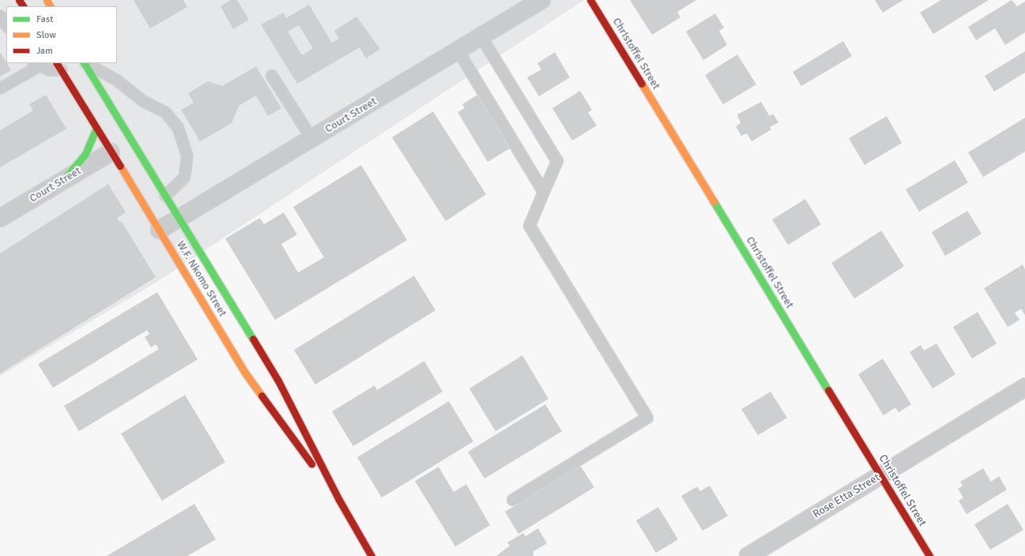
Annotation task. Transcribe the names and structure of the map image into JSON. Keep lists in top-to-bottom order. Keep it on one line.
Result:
{"streets":{"main road":["Christoffel Street","W.F. Nkomo Street"],"street":["Court Street","Rose Etta Street"]},"crossings":[["Christoffel Street","Rose Etta Street"],["Court Street","W.F. Nkomo Street"]],"legend":["Fast","Slow","Jam"]}
